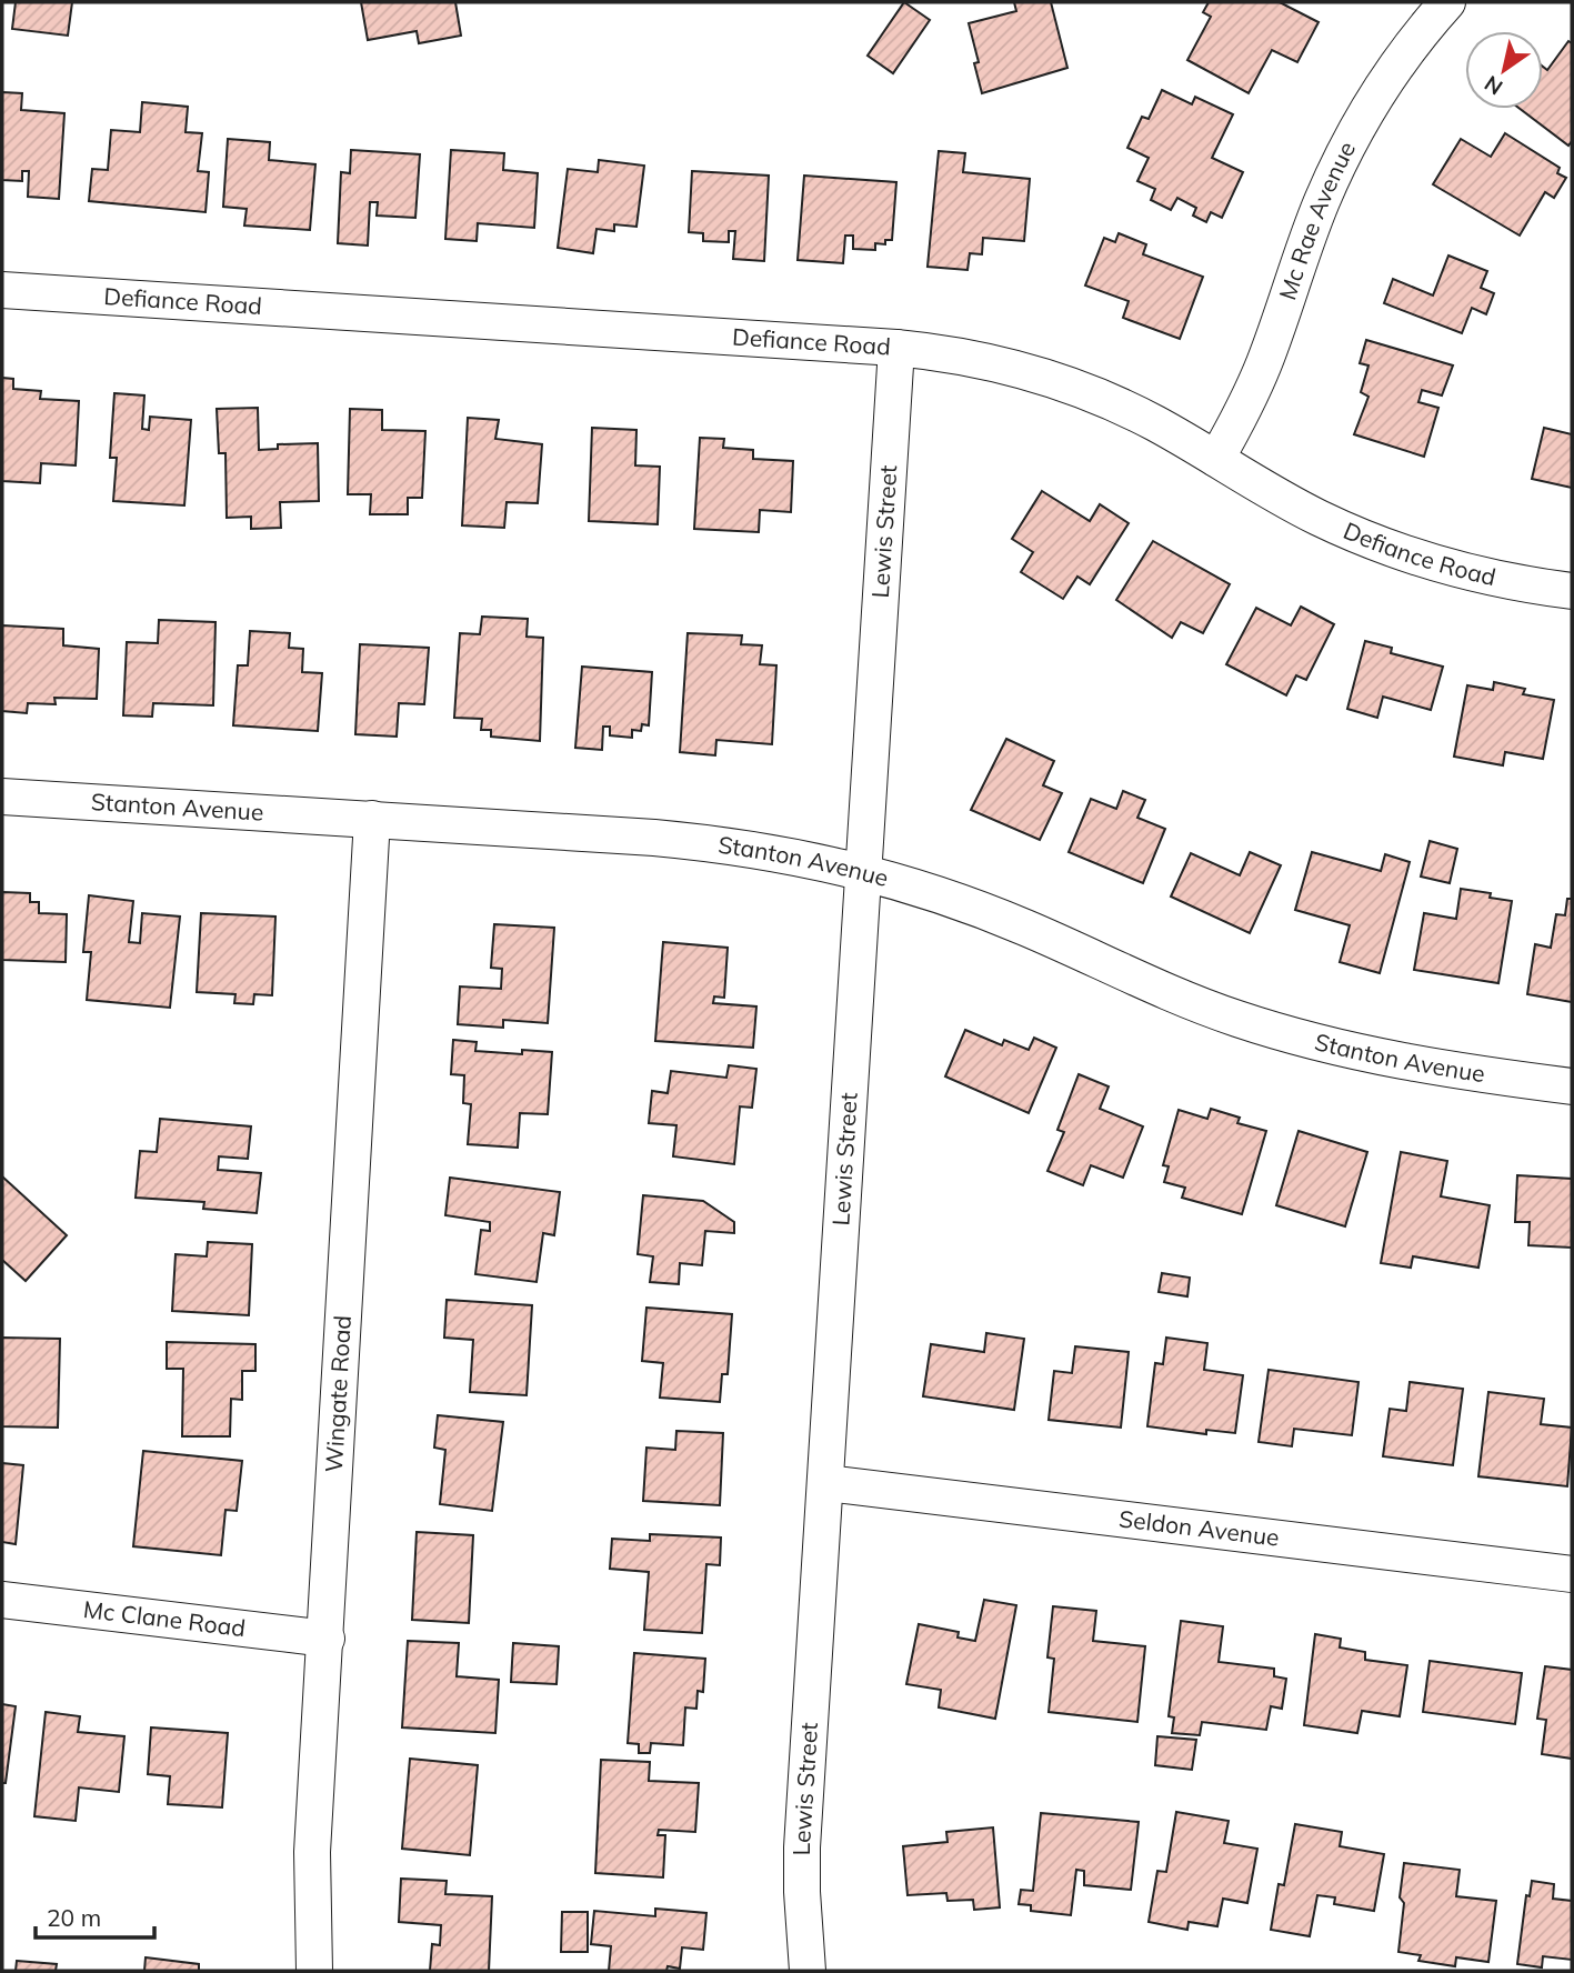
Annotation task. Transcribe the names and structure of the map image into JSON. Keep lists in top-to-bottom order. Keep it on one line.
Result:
{"streets":{"street":["Mc Rae Avenue","Defiance Road","Lewis Street","Stanton Avenue","Wingate Road","Seldon Avenue","Mc Clane Road"]},"crossings":[["Mc Rae Avenue","Defiance Road"],["Defiance Road","Lewis Street"],["Lewis Street","Stanton Avenue"],["Lewis Street","Seldon Avenue"],["Stanton Avenue","Wingate Road"],["Wingate Road","Mc Clane Road"]],"scale_bar":"20 m","north":"bottom left"}
